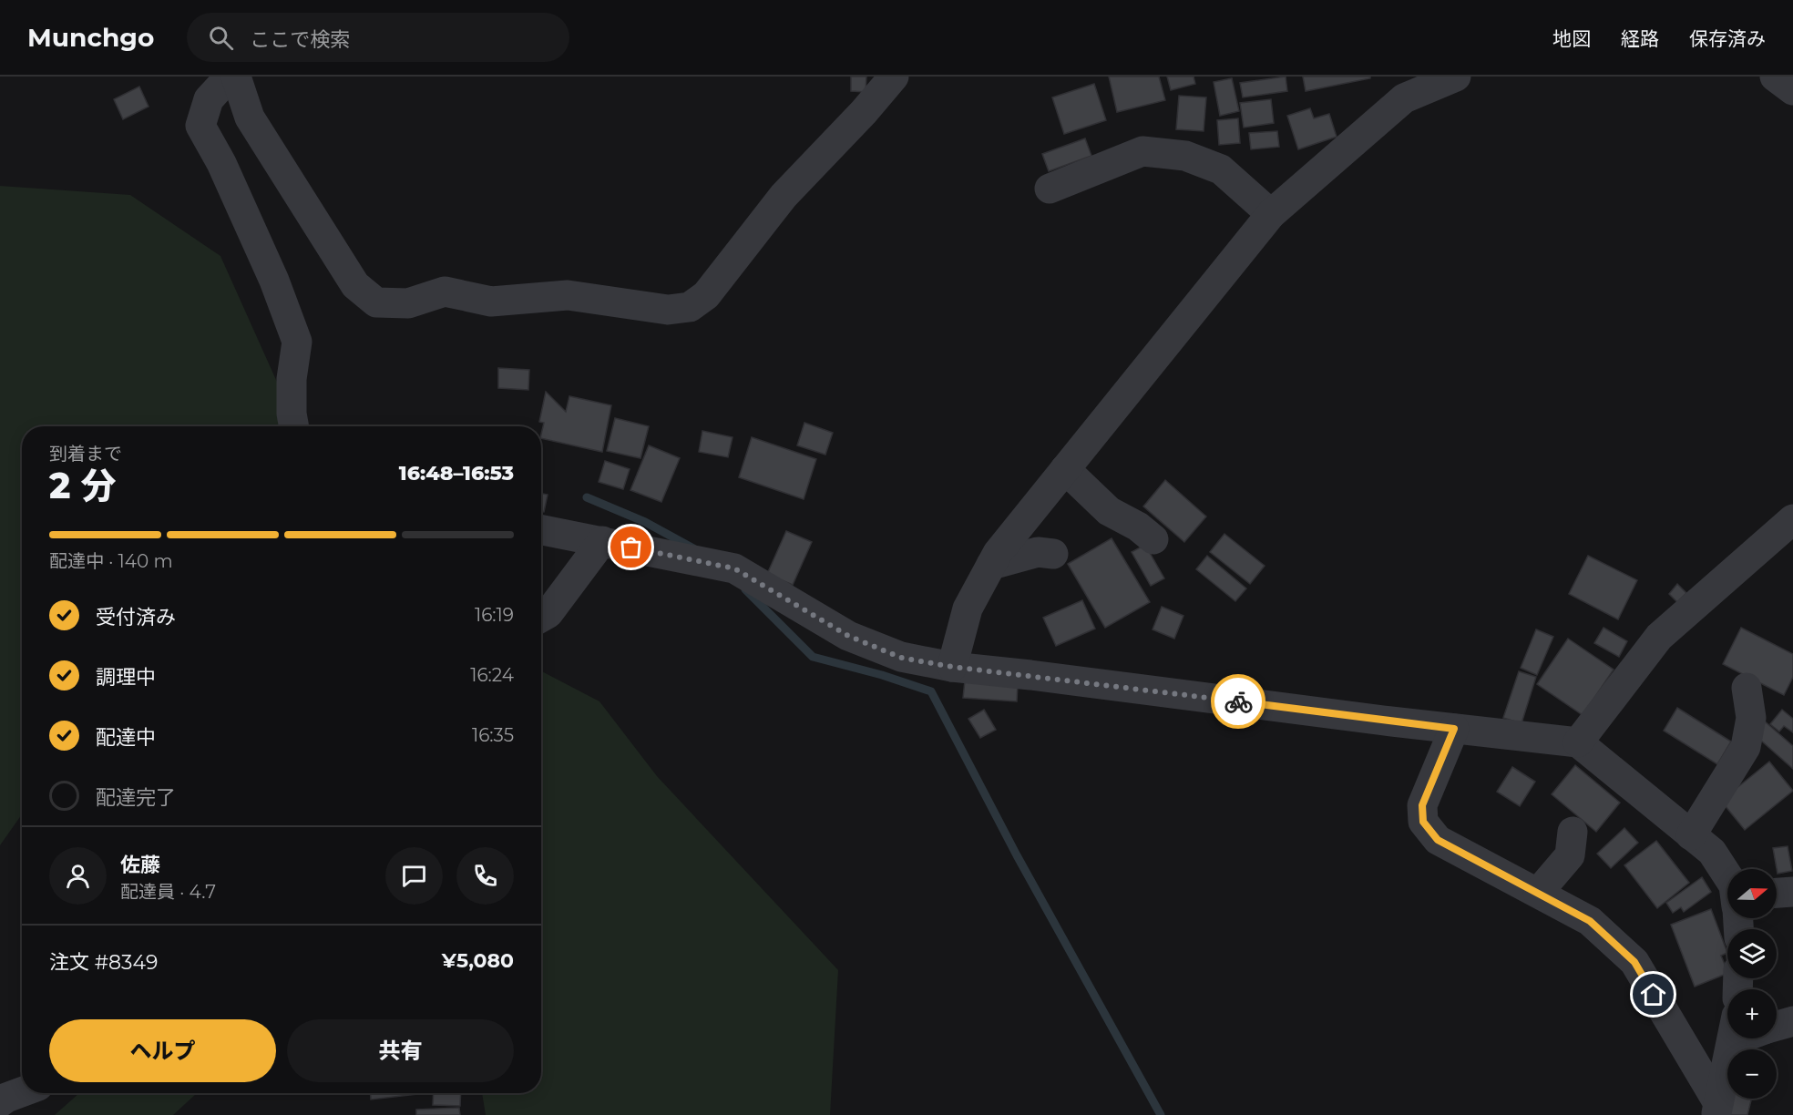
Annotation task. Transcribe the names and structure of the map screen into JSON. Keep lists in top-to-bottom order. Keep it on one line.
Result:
{"north":"right","page":{"header":"Munchgo","search":"ここで検索","nav":["地図","経路","保存済み"],"heading":["2 分","到着まで","16:48–16:53"],"panel":["佐藤","配達員 · 4.7","注文 #8349","¥5,080"],"bar":"配達中 · 140 m","list":[["受付済み","16:19"],["調理中","16:24"],["配達中","16:35"],"配達完了"],"map_buttons":["+","−"],"buttons":["ヘルプ","共有"]}}
